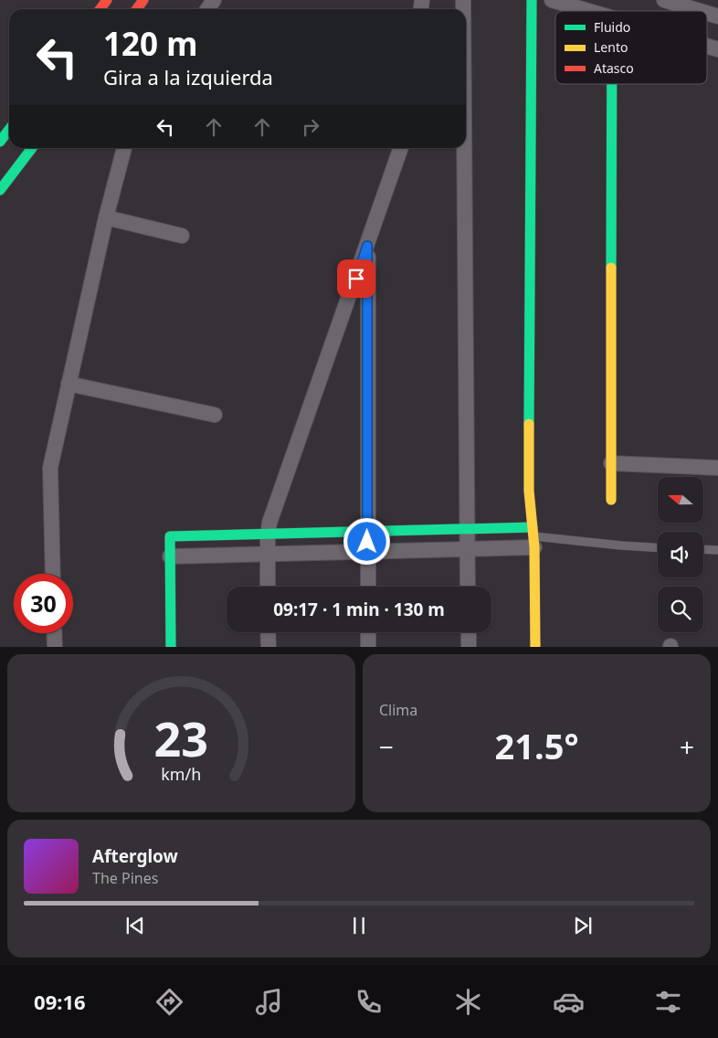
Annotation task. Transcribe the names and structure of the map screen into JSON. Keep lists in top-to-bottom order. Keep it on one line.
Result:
{"legend":["Fluido","Lento","Atasco"],"north":"left","page":{"turn":["120 m","Gira a la izquierda"],"limit":"30","trip":"09:17 · 1 min · 130 m","tile":"Clima","heat":["−","21.5°","+"],"song":["Afterglow","The Pines"],"tabs":"09:16","gauge":["23","km/h"]}}
